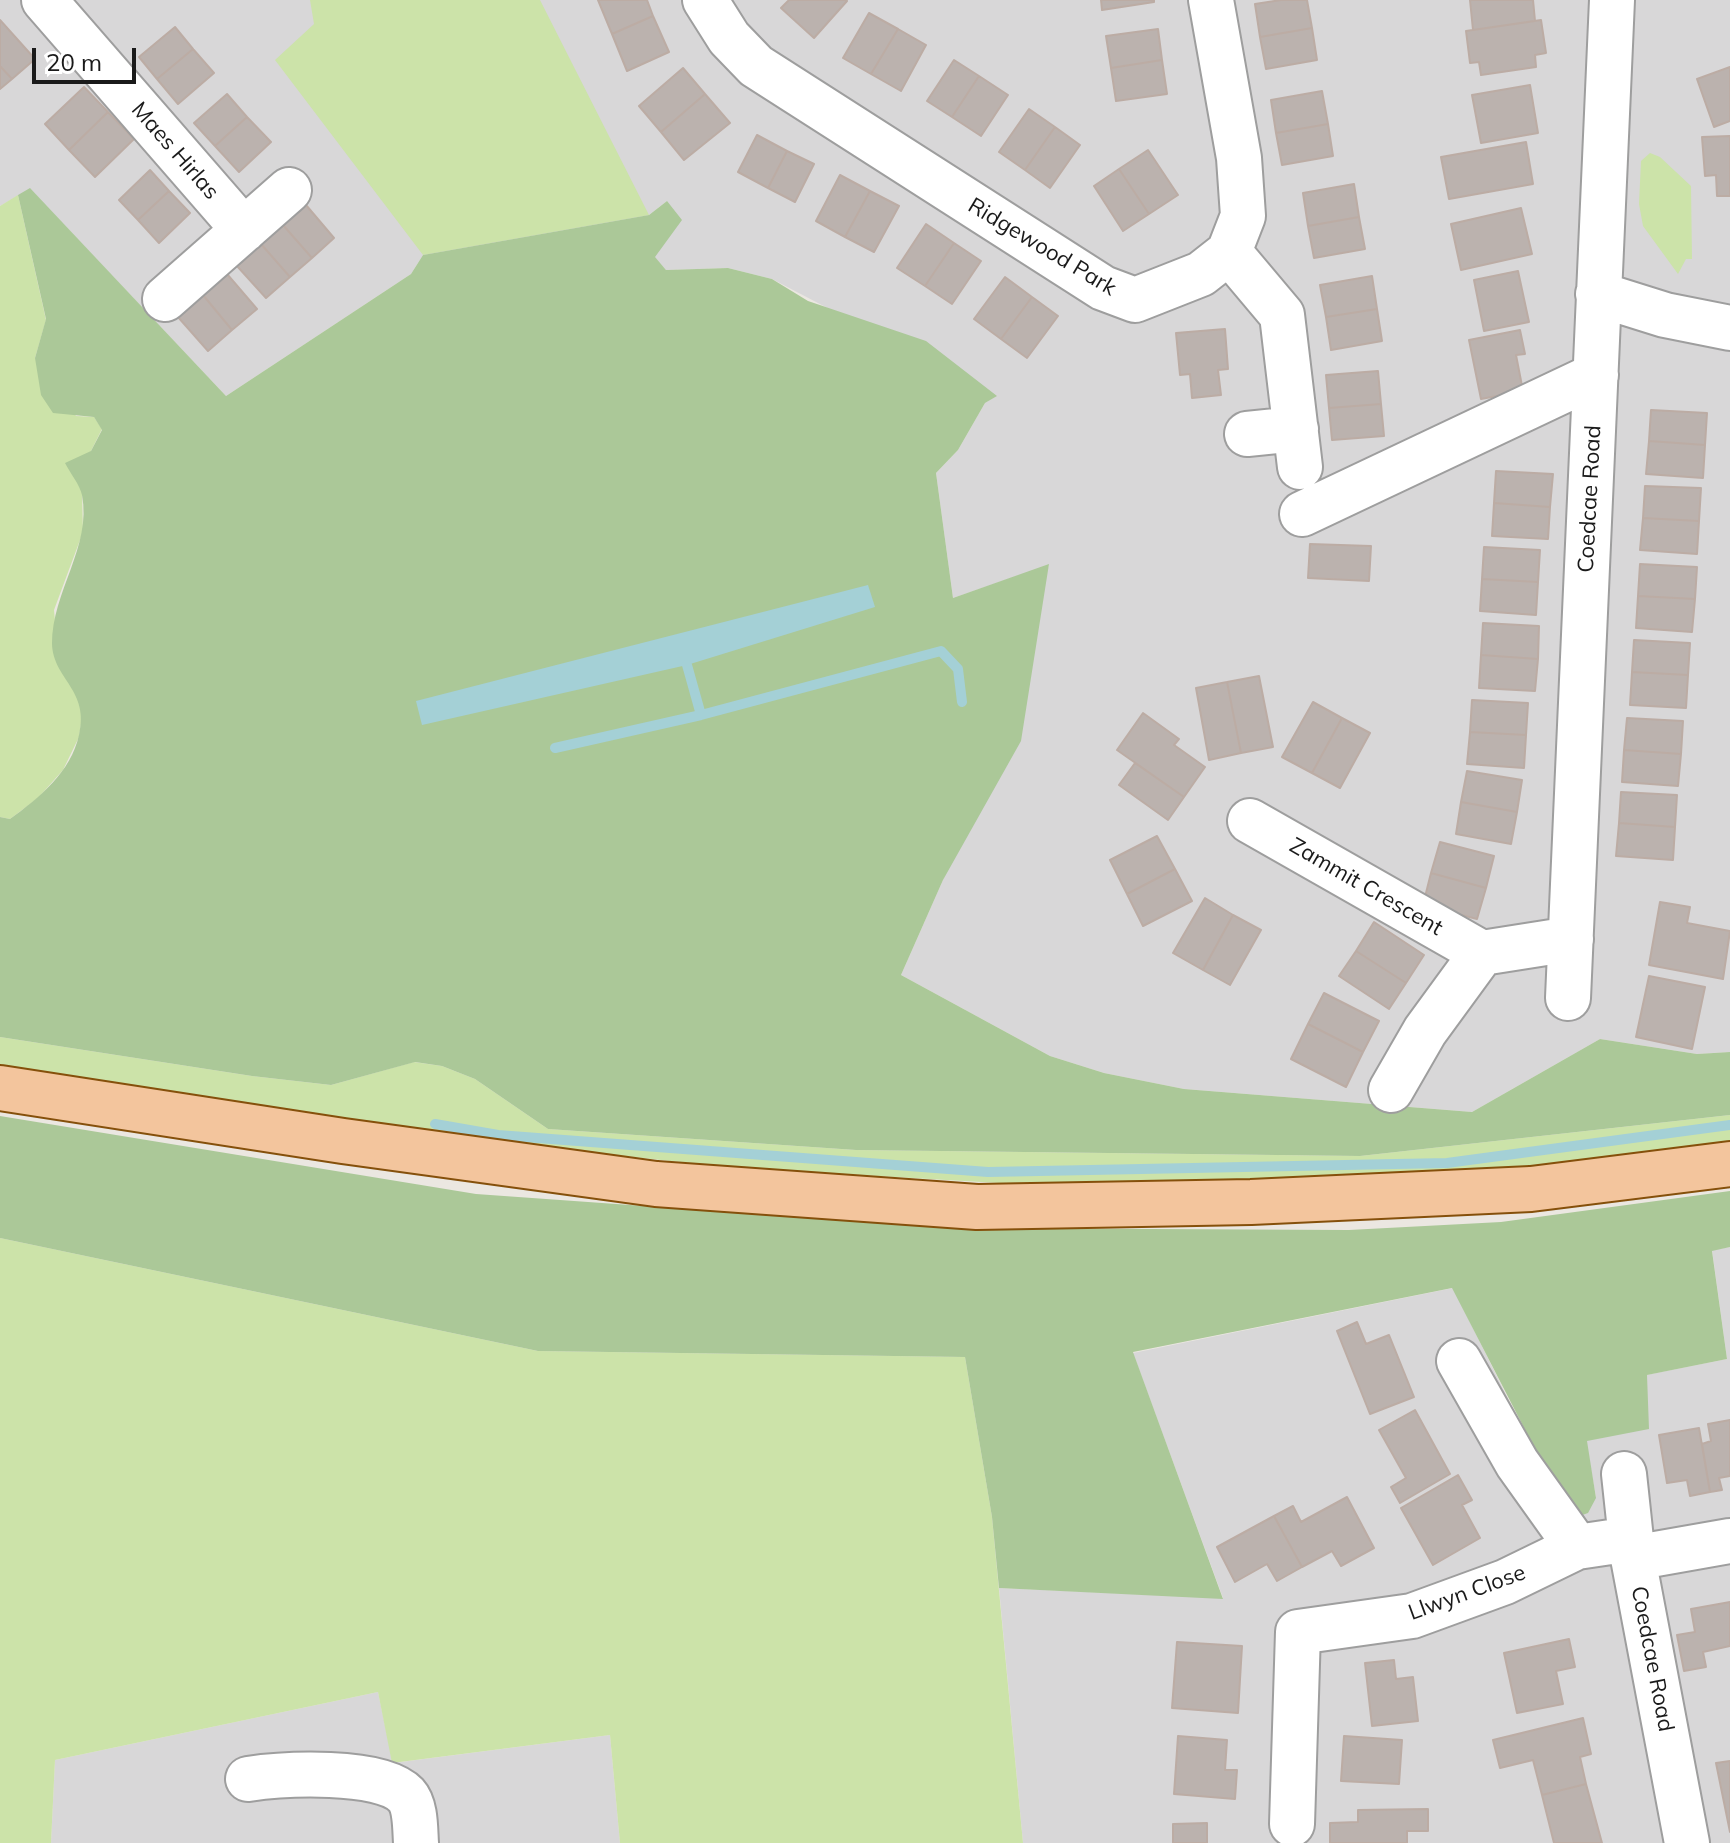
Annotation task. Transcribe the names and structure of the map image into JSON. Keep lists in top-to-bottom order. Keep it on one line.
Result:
{"streets":{"street":["Maes Hirlas","Ridgewood Park","Coedcae Road","Zammit Crescent","Llwyn Close"]},"crossings":[["Coedcae Road","Llwyn Close"]],"scale_bar":"20 m"}
